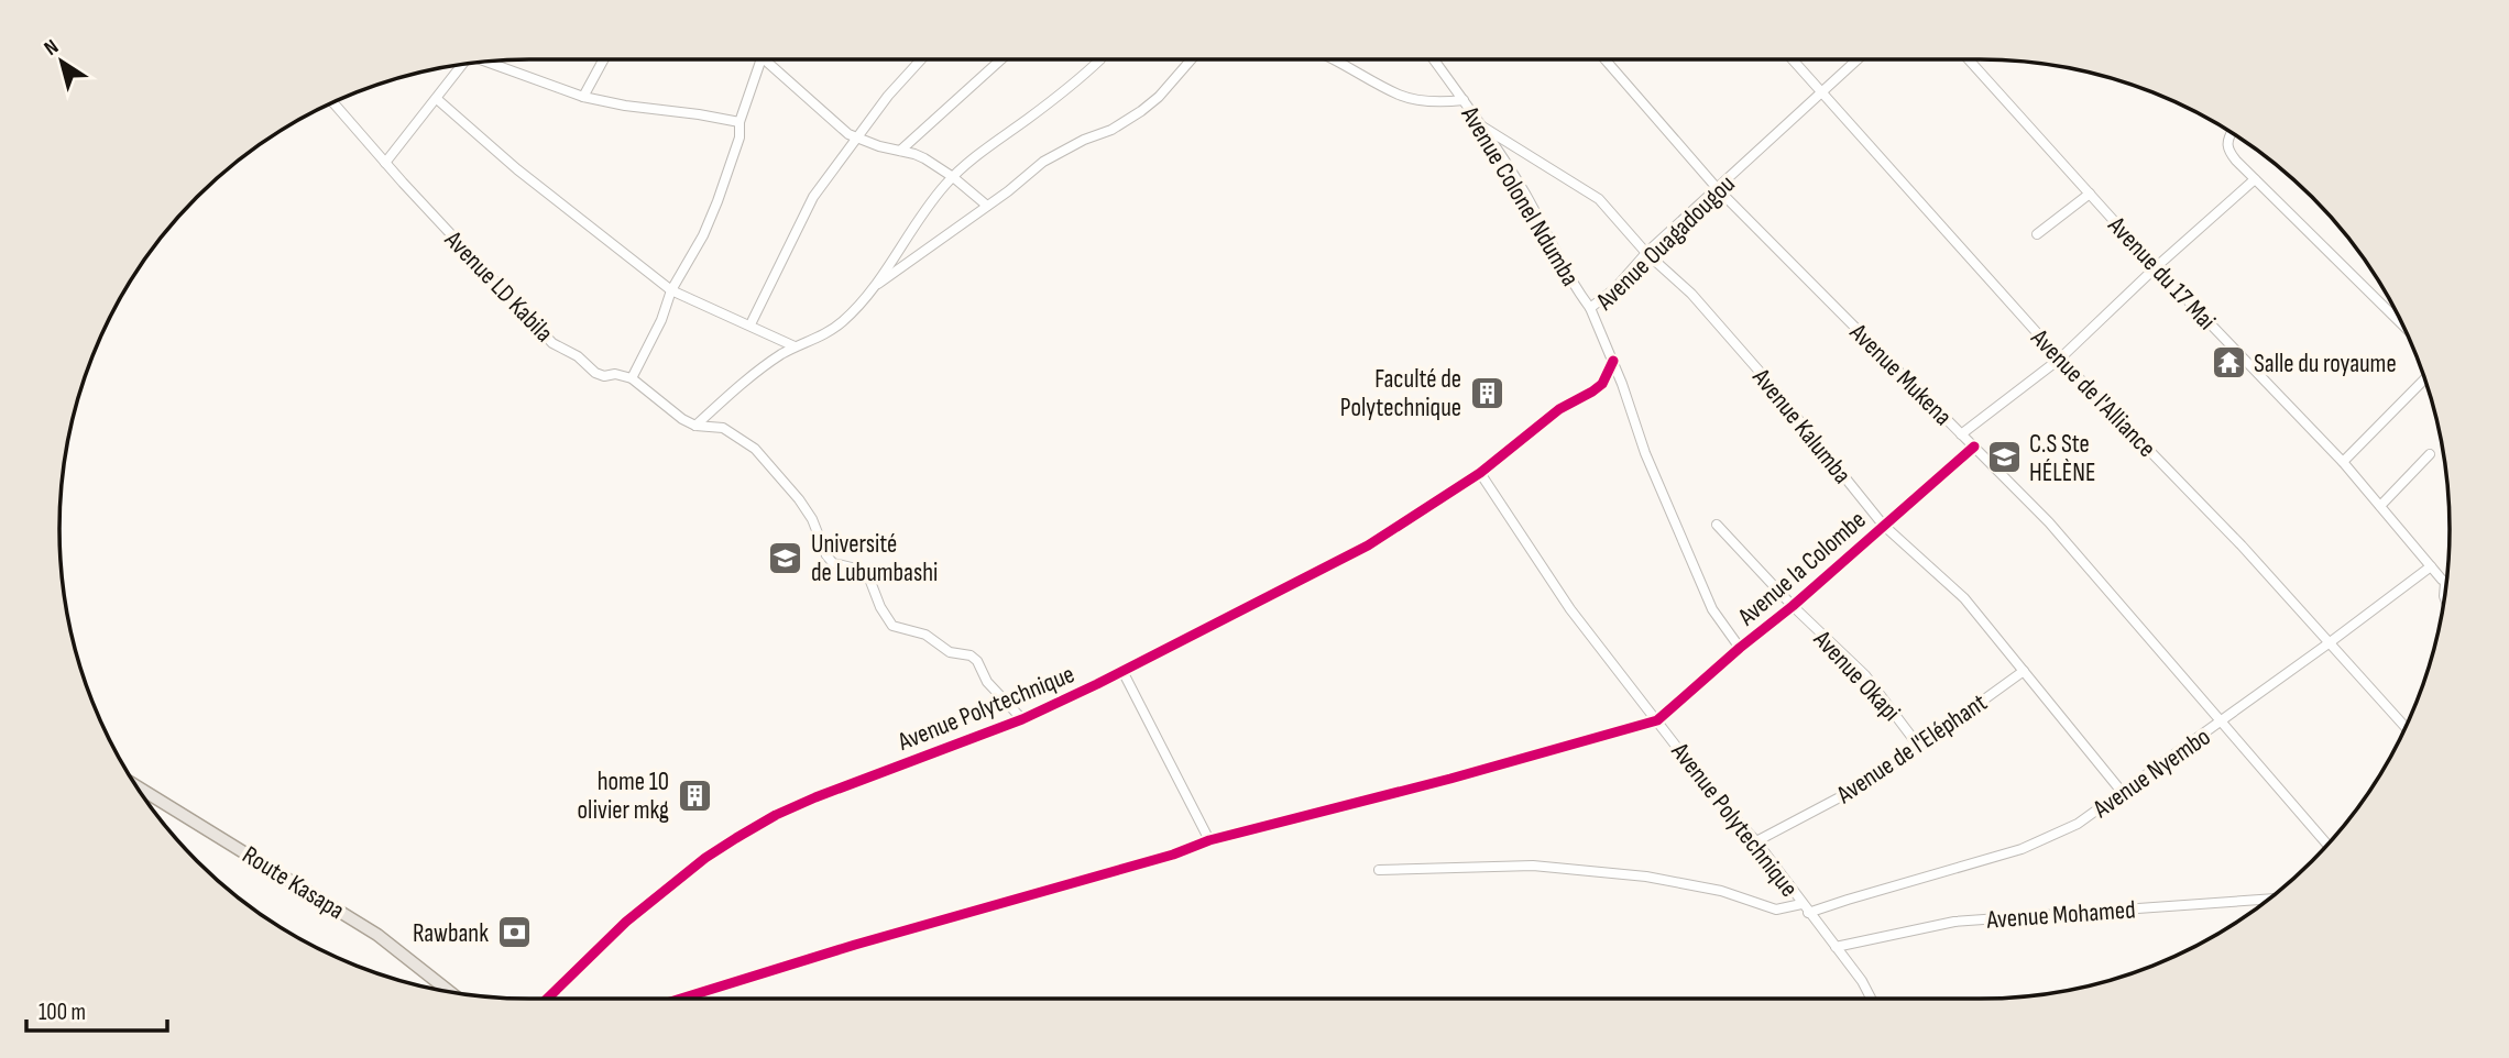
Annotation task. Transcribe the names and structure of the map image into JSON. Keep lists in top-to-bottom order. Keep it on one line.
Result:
{"streets":{"main road":["Route Kasapa"],"street":["Avenue Colonel Ndumba","Avenue Ouagadougou","Avenue du 17 Mai","Avenue LD Kabila","Avenue Mukena","Avenue de l'Alliance","Avenue Kalumba","Avenue la Colombe","Avenue Okapi","Avenue Polytechnique","Avenue de l'Eléphant","Avenue Nyembo","Avenue Mohamed"]},"crossings":[["Avenue Colonel Ndumba","Avenue Ouagadougou"],["Avenue Colonel Ndumba","Avenue Kalumba"],["Avenue Ouagadougou","Avenue Mukena"],["Avenue Ouagadougou","Avenue de l'Alliance"],["Avenue Ouagadougou","Avenue Kalumba"],["Avenue Ouagadougou","Avenue la Colombe"],["Avenue du 17 Mai","Avenue Nyembo"],["Avenue Mukena","Avenue la Colombe"],["Avenue Mukena","Avenue Nyembo"],["Avenue de l'Alliance","Avenue Nyembo"],["Avenue Kalumba","Avenue la Colombe"],["Avenue Kalumba","Avenue de l'Eléphant"],["Avenue Kalumba","Avenue Nyembo"],["Avenue la Colombe","Avenue Okapi"],["Avenue la Colombe","Avenue Polytechnique"],["Avenue Okapi","Avenue de l'Eléphant"],["Avenue Polytechnique","Avenue de l'Eléphant"],["Avenue Polytechnique","Avenue Nyembo"],["Avenue Polytechnique","Avenue Mohamed"]],"places":{"temple":["Salle du royaume"],"building":["Faculté de Polytechnique","home 10 olivier mkg"],"school or university":["C.S Ste HÉLÈNE","Université de Lubumbashi"],"bank":["Rawbank"]},"scale_bar":"100 m","north":"top left"}
